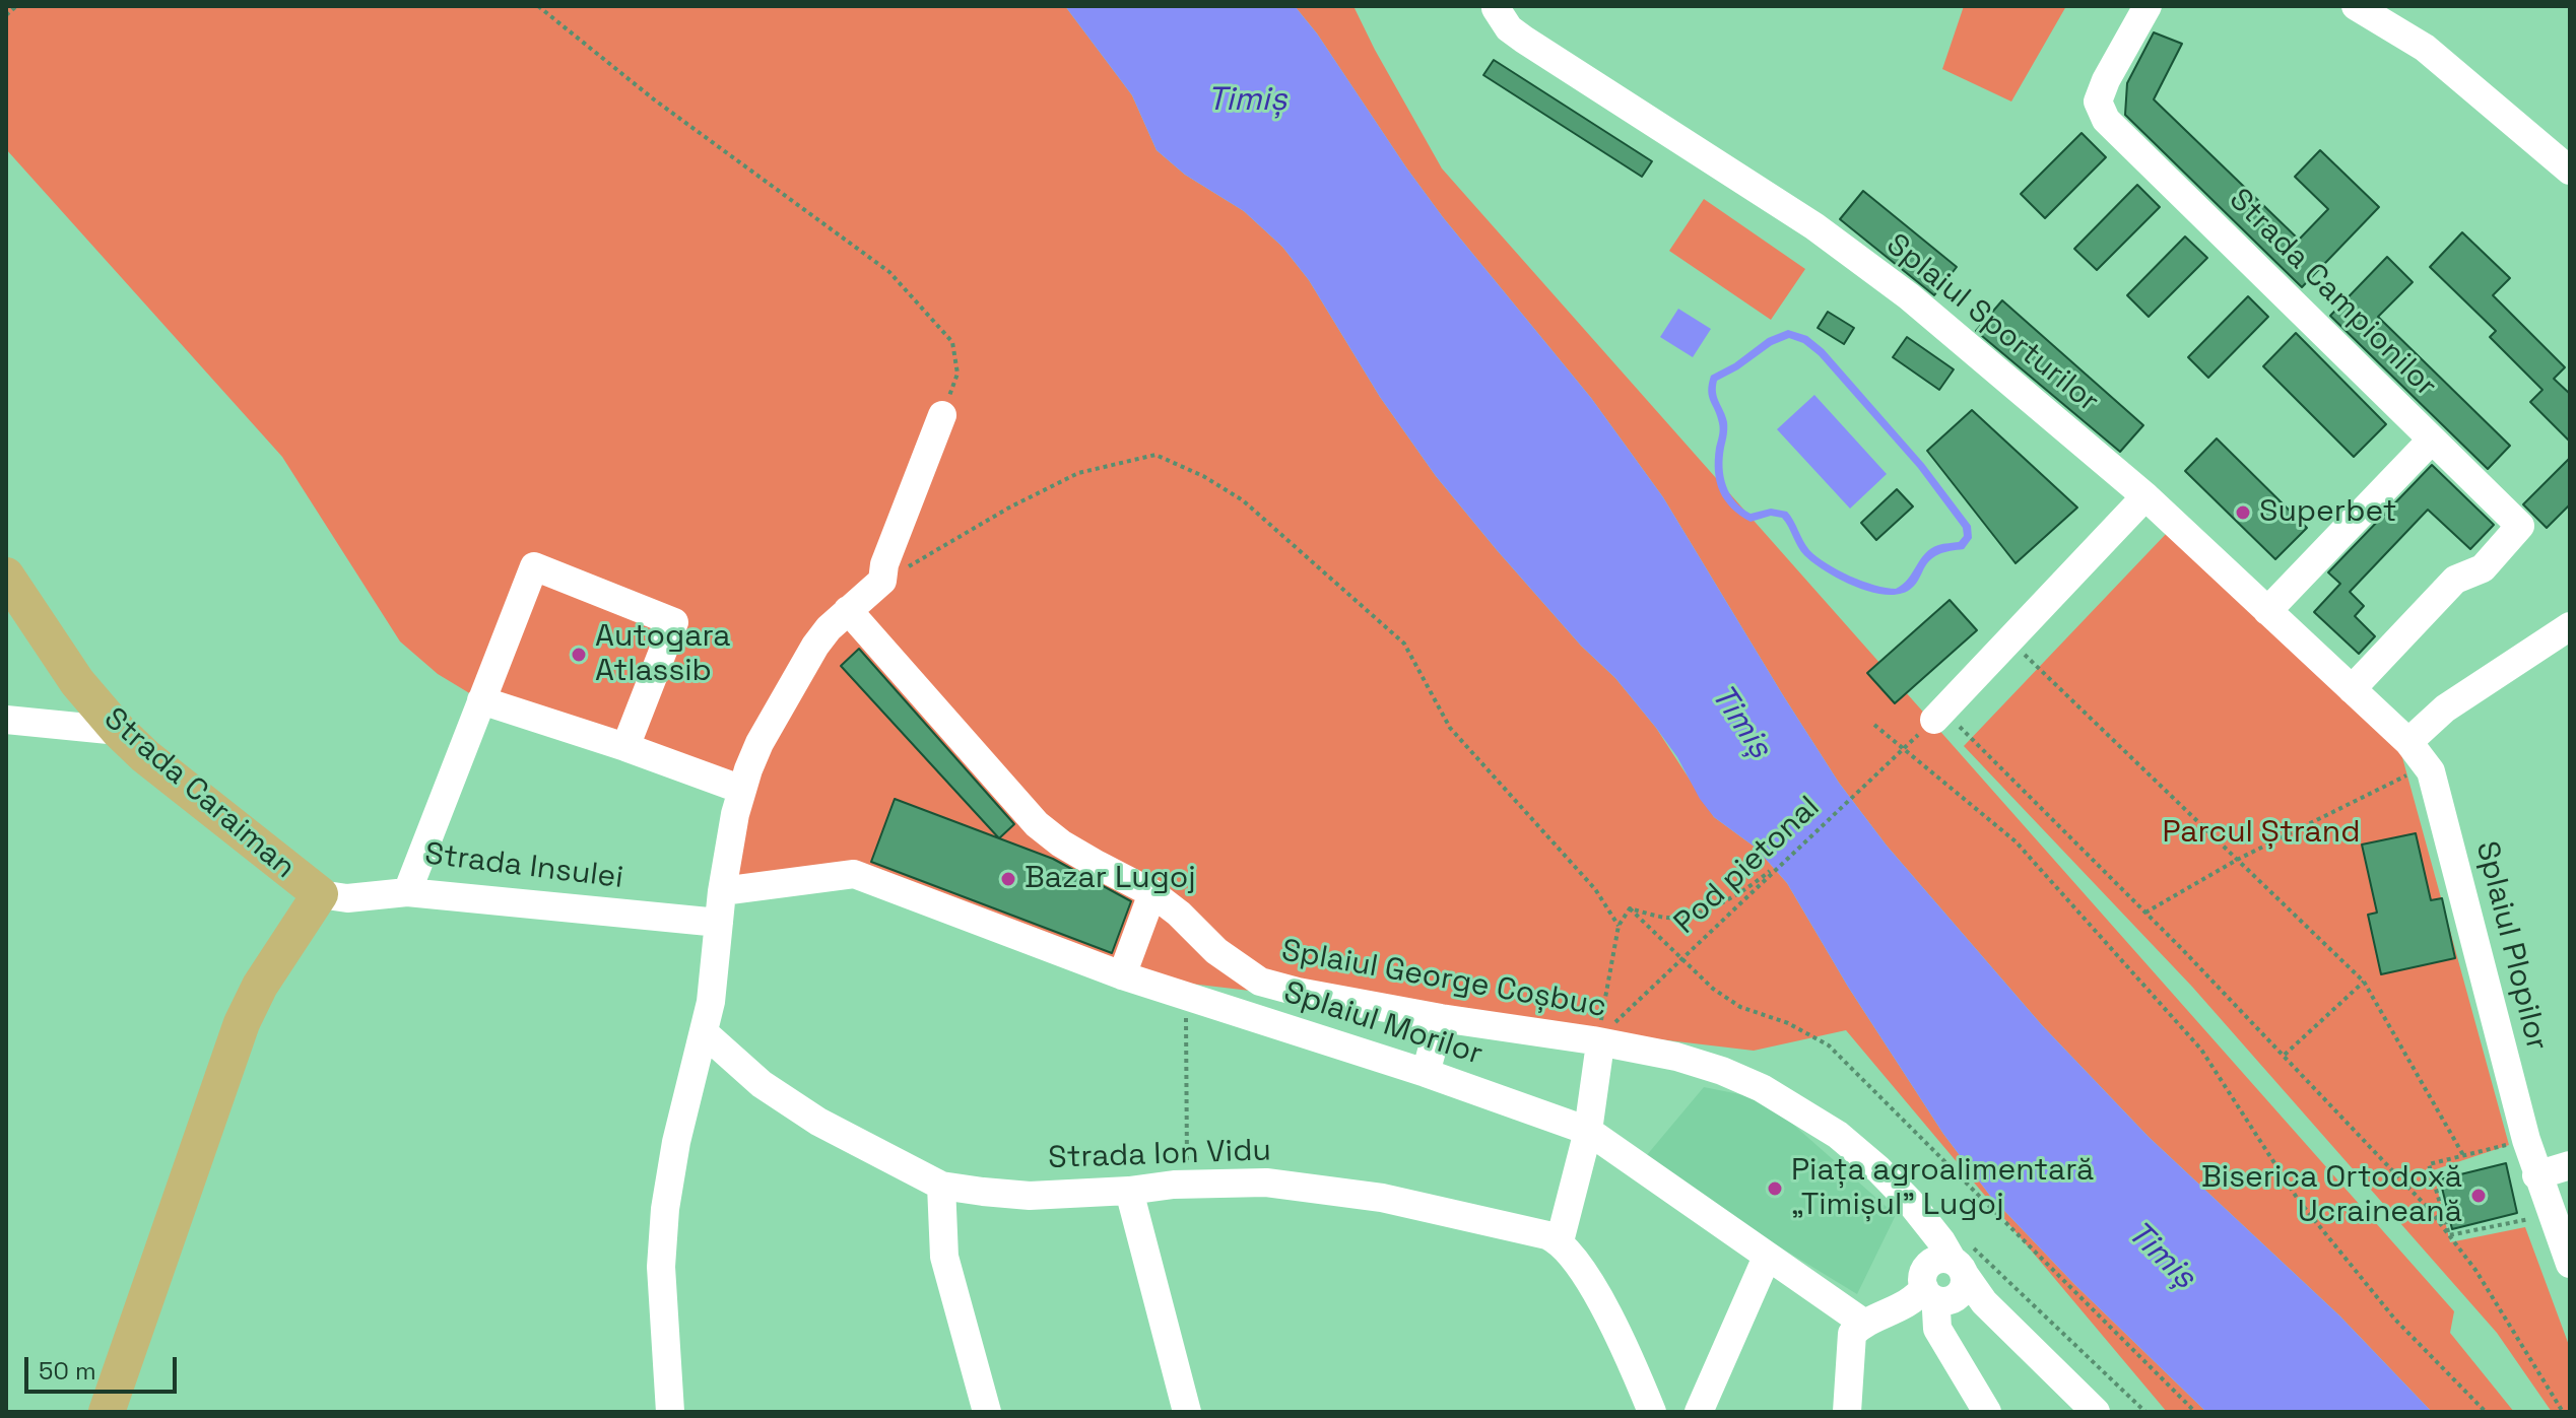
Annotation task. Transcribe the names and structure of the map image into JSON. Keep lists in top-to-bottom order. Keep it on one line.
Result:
{"streets":{"main road":["Strada Caraiman"],"street":["Strada Campionilor","Splaiul Sporturilor","Strada Insulei","Splaiul Plopilor","Splaiul George Coșbuc","Splaiul Morilor","Strada Ion Vidu"],"path":["Pod pietonal"]},"crossings":[["Strada Campionilor","Splaiul Sporturilor"],["Splaiul Sporturilor","Splaiul Plopilor"],["Strada Caraiman","Strada Insulei"],["Pod pietonal","Splaiul George Coșbuc"]],"water":["Timiș"],"parks":["Parcul Ștrand"],"places":["Superbet","Autogara Atlassib","Bazar Lugoj","Piața agroalimentară „Timișul” Lugoj","Biserica Ortodoxă Ucraineană"],"scale_bar":"50 m"}
